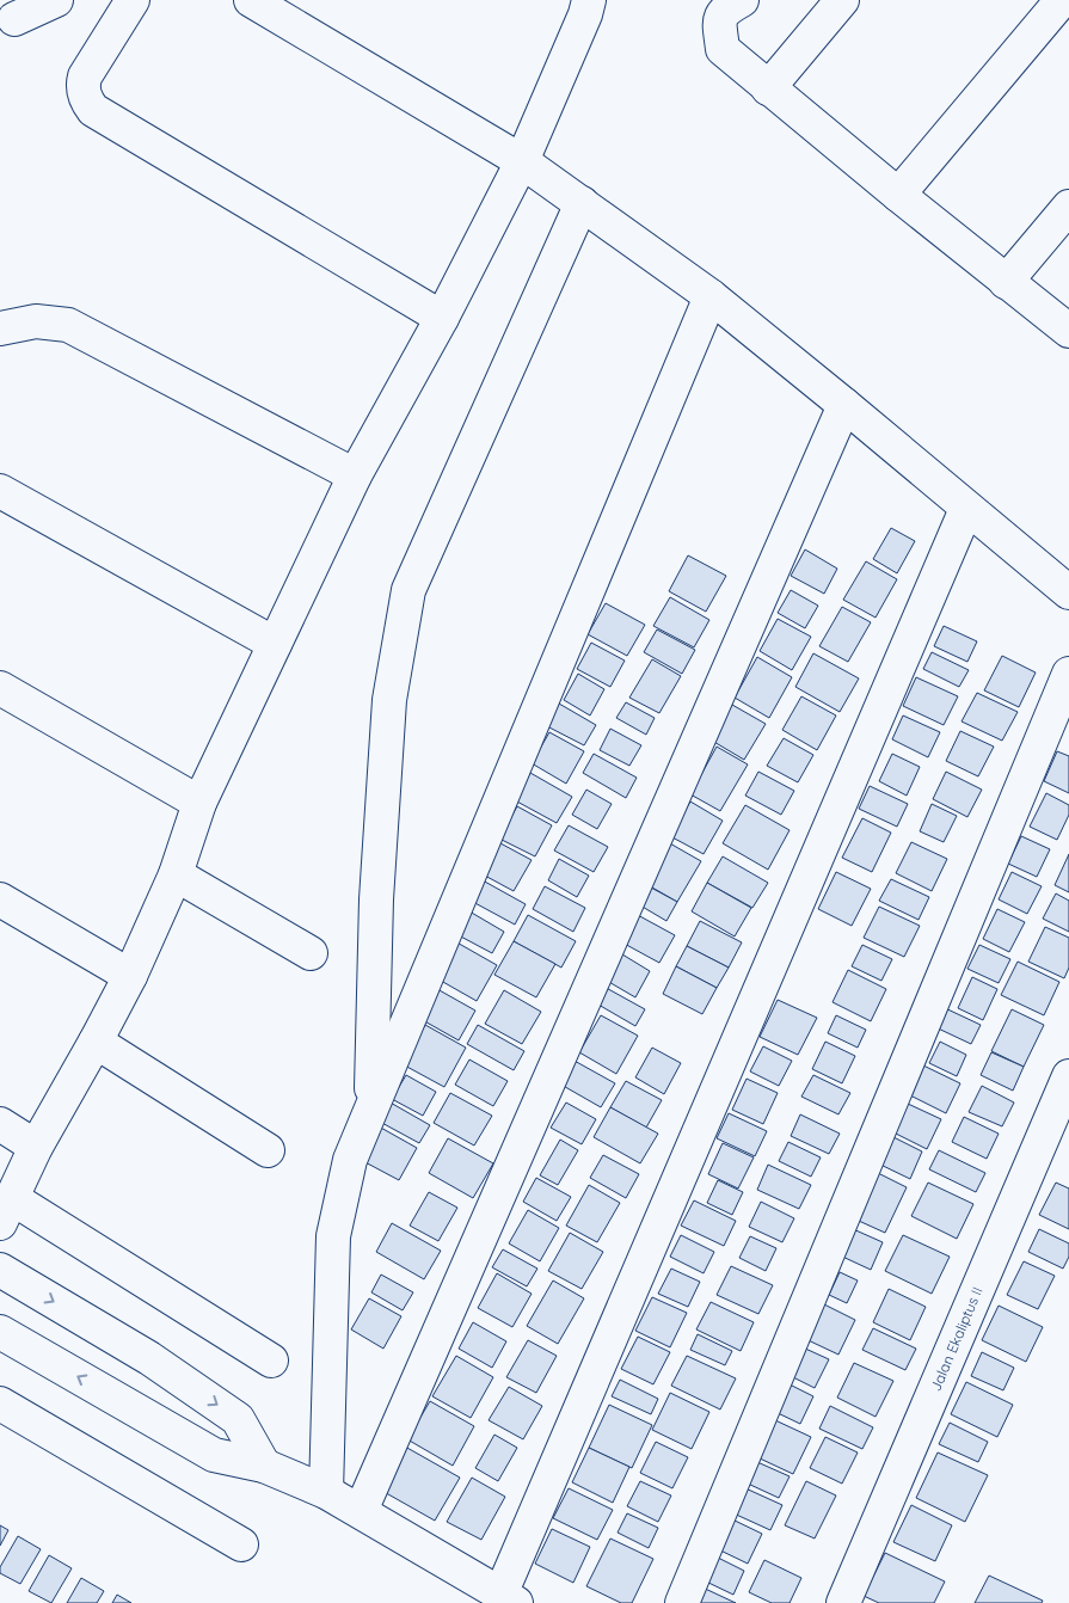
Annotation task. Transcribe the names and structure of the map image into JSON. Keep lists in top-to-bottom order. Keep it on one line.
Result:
{"streets":{"street":["Jalan Ekaliptus II"]}}
